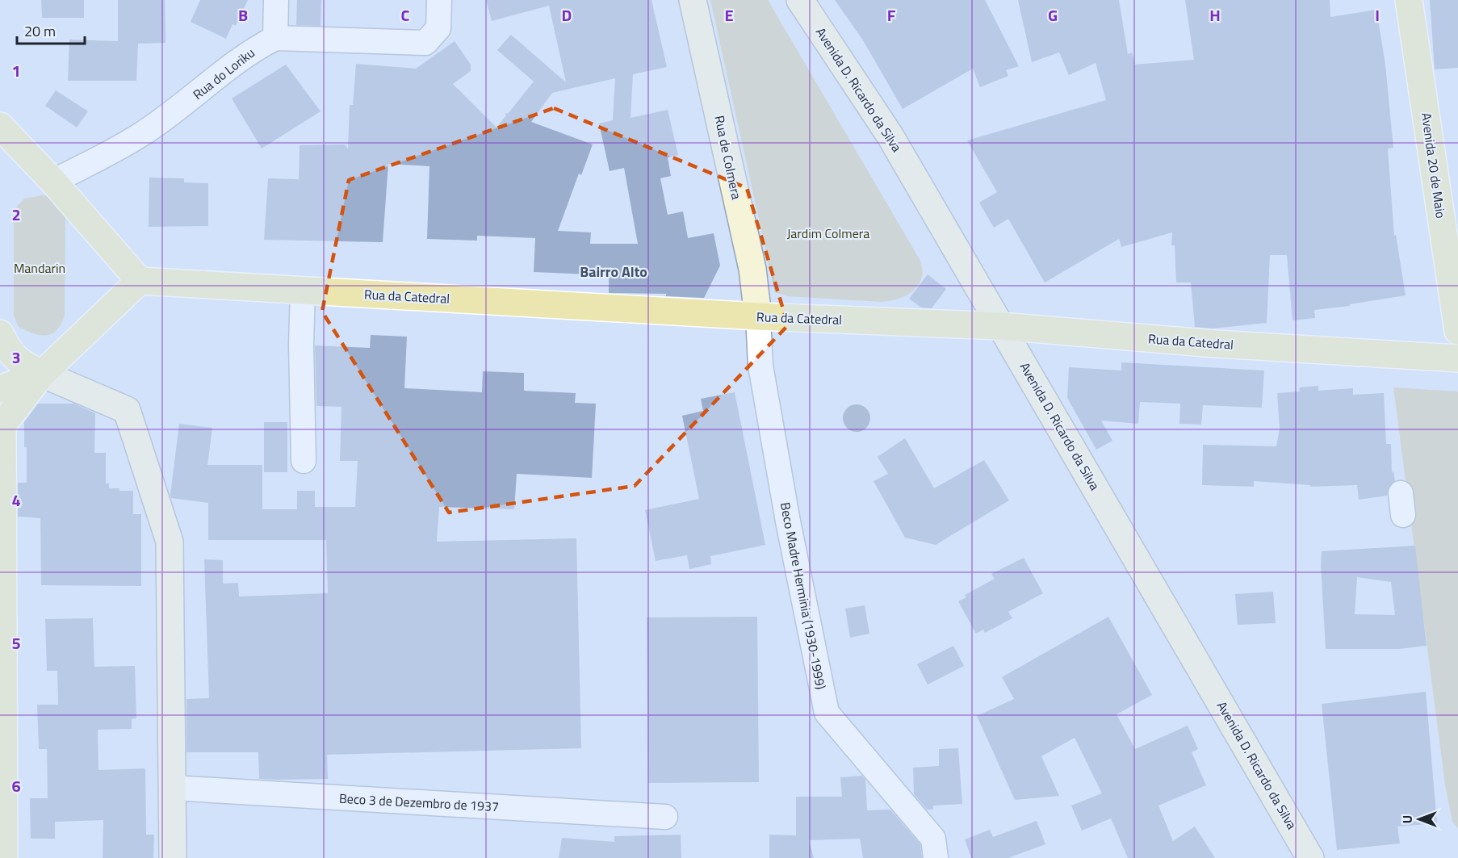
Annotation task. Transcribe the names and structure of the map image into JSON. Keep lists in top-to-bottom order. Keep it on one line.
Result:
{"streets":{"main road":["Avenida 20 de Maio","Rua da Catedral"],"street":["Rua do Loriku","Avenida D. Ricardo da Silva","Rua de Colmera","Beco Madre Herminia (1930-1999)","Beco 3 de Dezembro de 1937"]},"crossings":[["Avenida D. Ricardo da Silva","Rua da Catedral"],["Rua de Colmera","Rua da Catedral"],["Rua de Colmera","Beco Madre Herminia (1930-1999)"],["Rua da Catedral","Beco Madre Herminia (1930-1999)"]],"districts":["Bairro Alto"],"parks":["Jardim Colmera","Mandarin"],"scale_bar":"20 m","north":"left","grid":{"columns":["B","C","D","E","F","G","H","I"],"rows":["1","2","3","4","5","6"]}}
